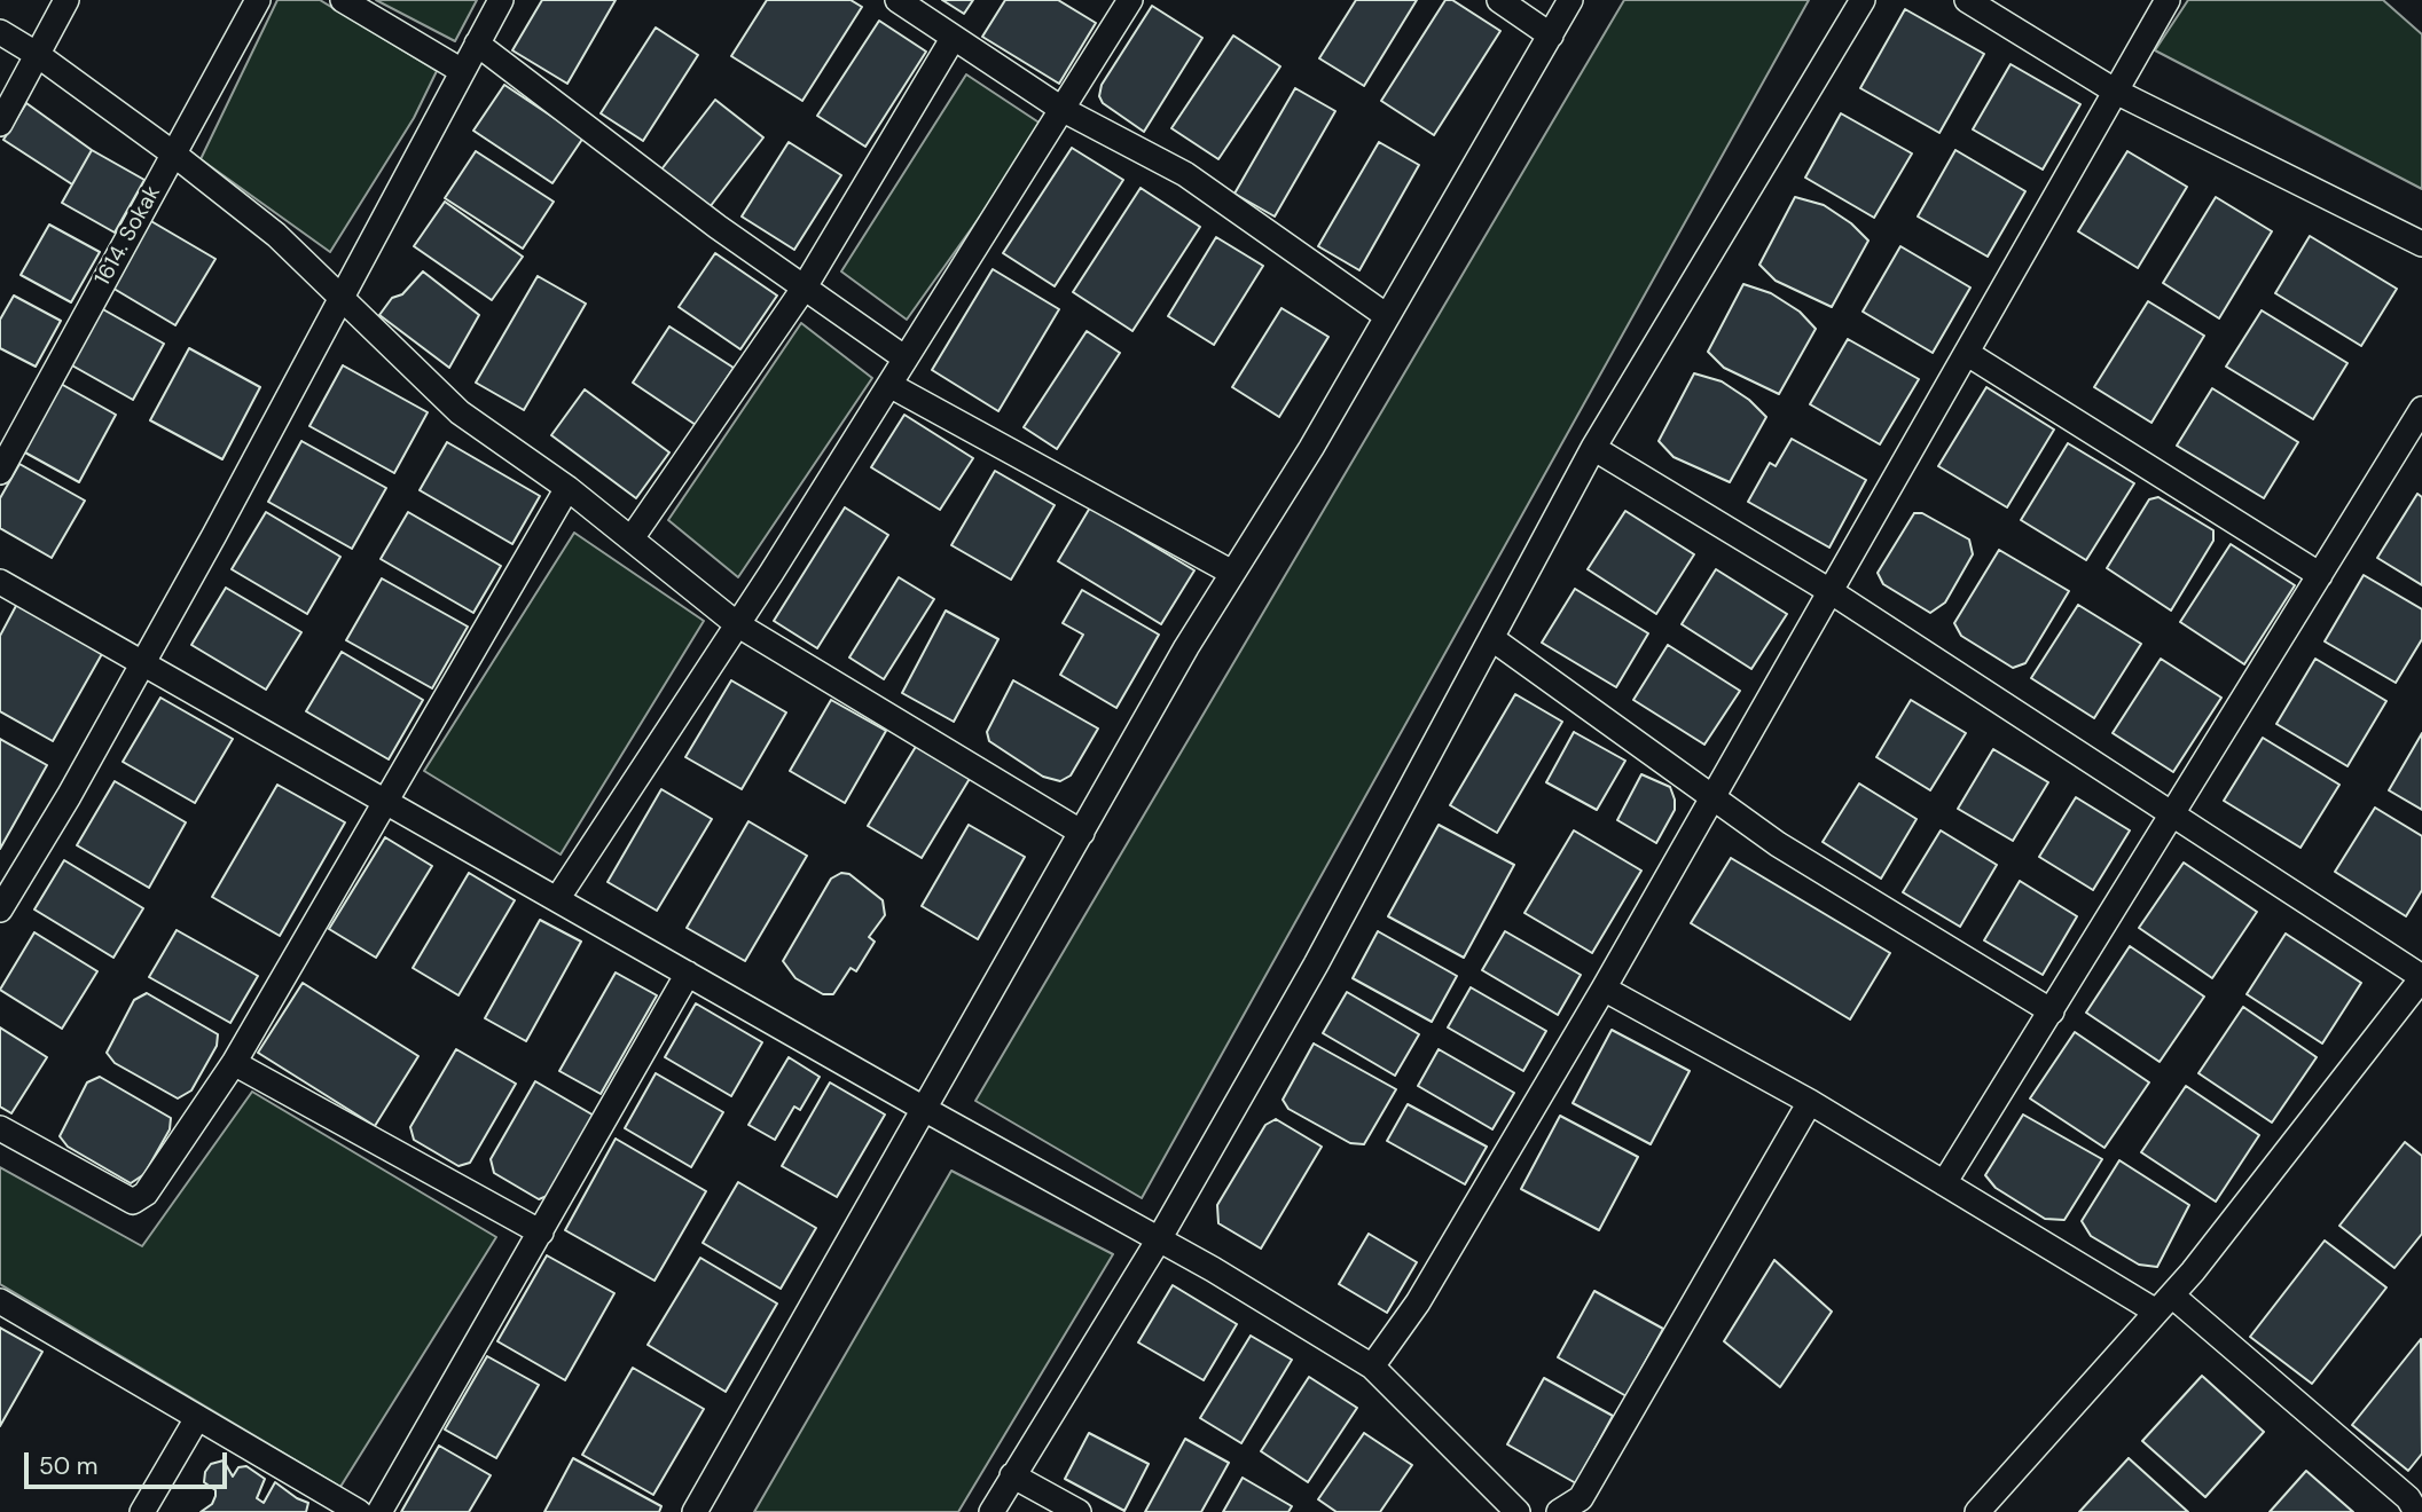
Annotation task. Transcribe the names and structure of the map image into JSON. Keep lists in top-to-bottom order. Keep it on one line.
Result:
{"streets":{"street":["1614. Sokak"]},"scale_bar":"50 m"}
